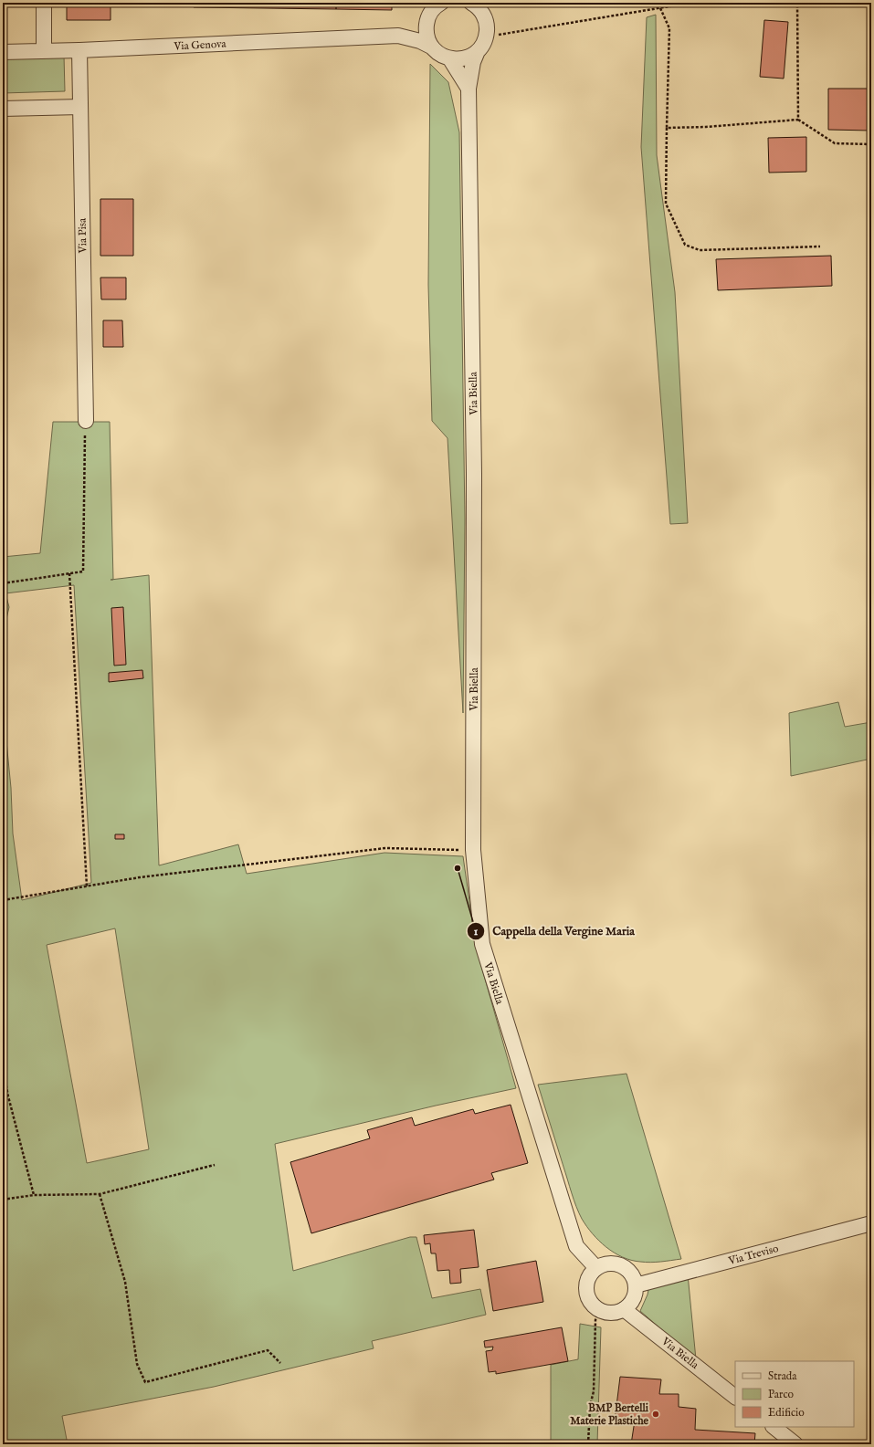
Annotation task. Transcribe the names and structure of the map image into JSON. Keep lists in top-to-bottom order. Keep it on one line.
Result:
{"streets":{"street":["Via Genova","Via Pisa","Via Biella","Via Treviso"]},"crossings":[["Via Genova","Via Pisa"],["Via Biella","Via Treviso"]],"places":["Cappella della Vergine Maria","BMP Bertelli Materie Plastiche"],"legend":["Strada","Parco","Edificio"]}
